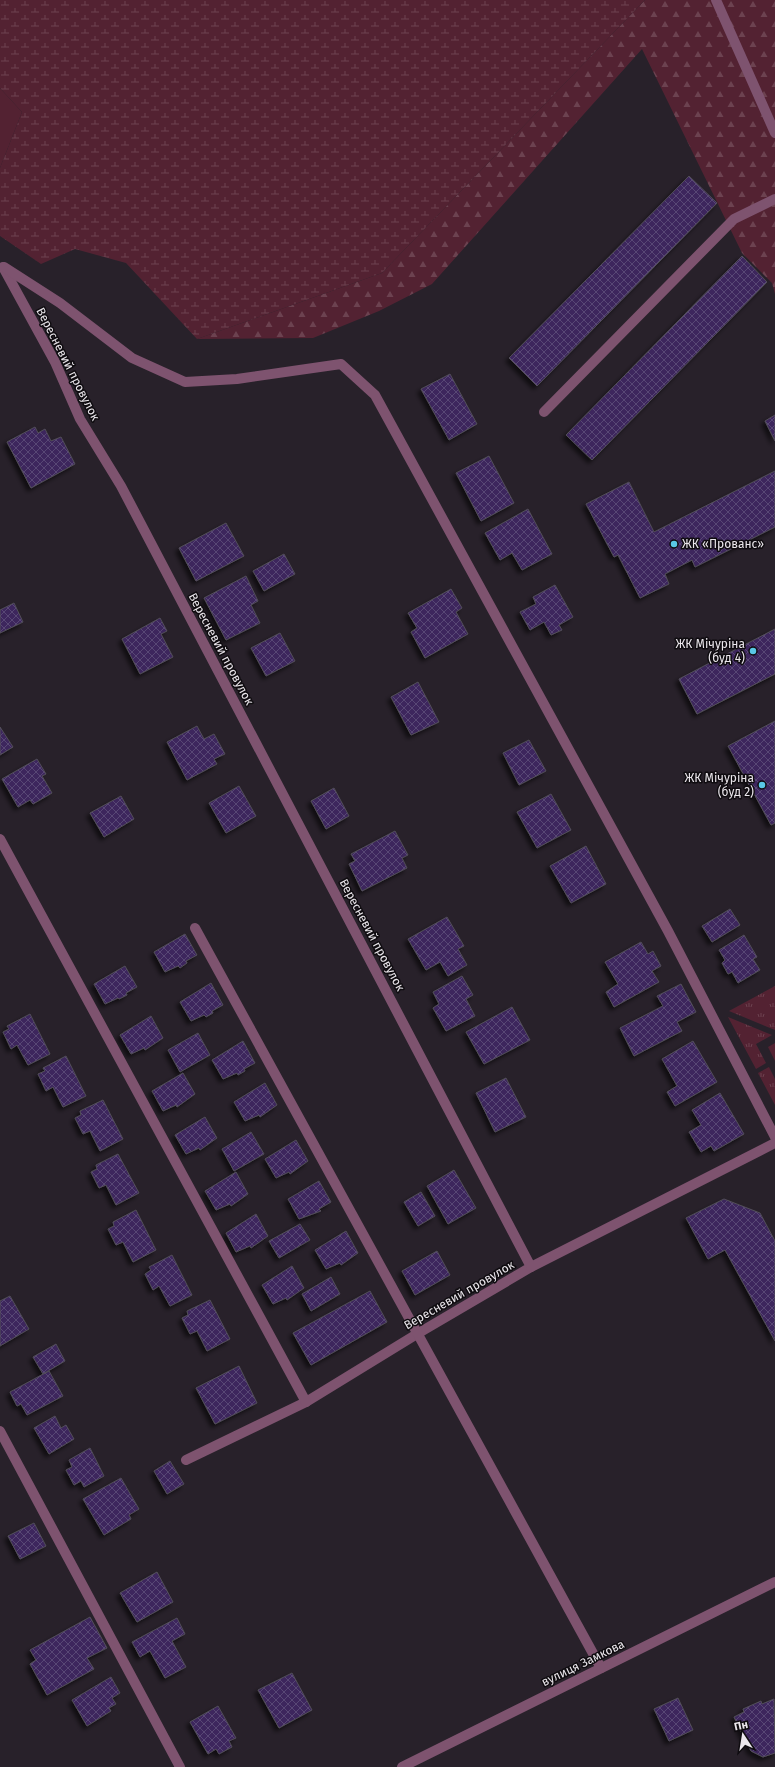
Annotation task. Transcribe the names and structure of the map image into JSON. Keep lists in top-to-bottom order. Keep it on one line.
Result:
{"streets":{"street":["Вересневий провулок","вулиця Замкова"]},"places":["ЖК «Прованс»","ЖК Мічуріна (буд 4)","ЖК Мічуріна (буд 2)"],"north":"top"}
